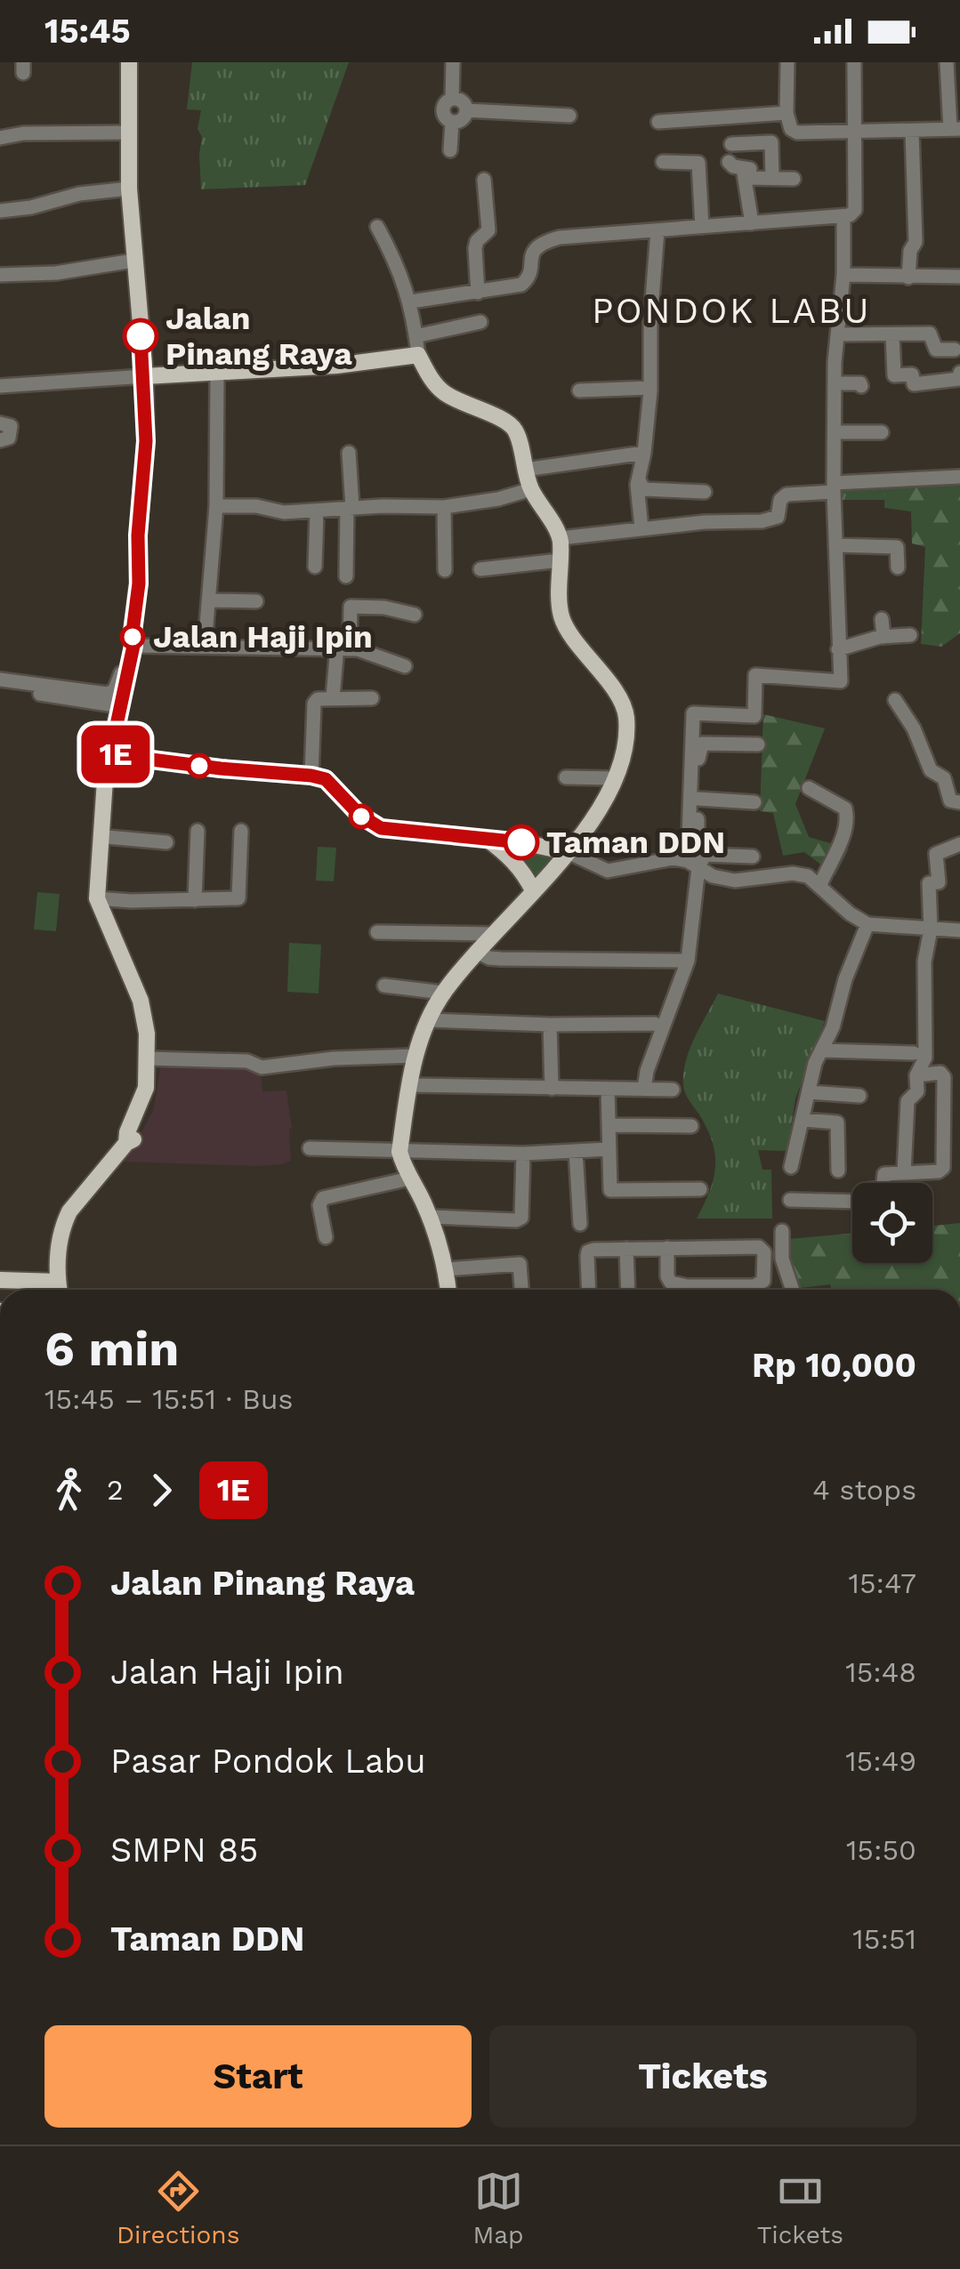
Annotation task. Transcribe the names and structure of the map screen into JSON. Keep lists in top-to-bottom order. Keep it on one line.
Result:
{"districts":["PONDOK LABU"],"places":["Jalan Pinang Raya","Jalan Haji Ipin","Taman DDN"],"lines":["bus line 1E"],"page":{"status":"15:45","on_map":"1E","heading":["6 min","15:45 – 15:51 · Bus","Rp 10,000"],"legs":["2","1E","4 stops"],"list":[{"name":"Jalan Pinang Raya","value":"15:47"},{"name":"Jalan Haji Ipin","value":"15:48"},{"name":"Pasar Pondok Labu","value":"15:49"},{"name":"SMPN 85","value":"15:50"},{"name":"Taman DDN","value":"15:51"}],"buttons":["Start","Tickets"],"tabs":["Directions","Map","Tickets"]}}
